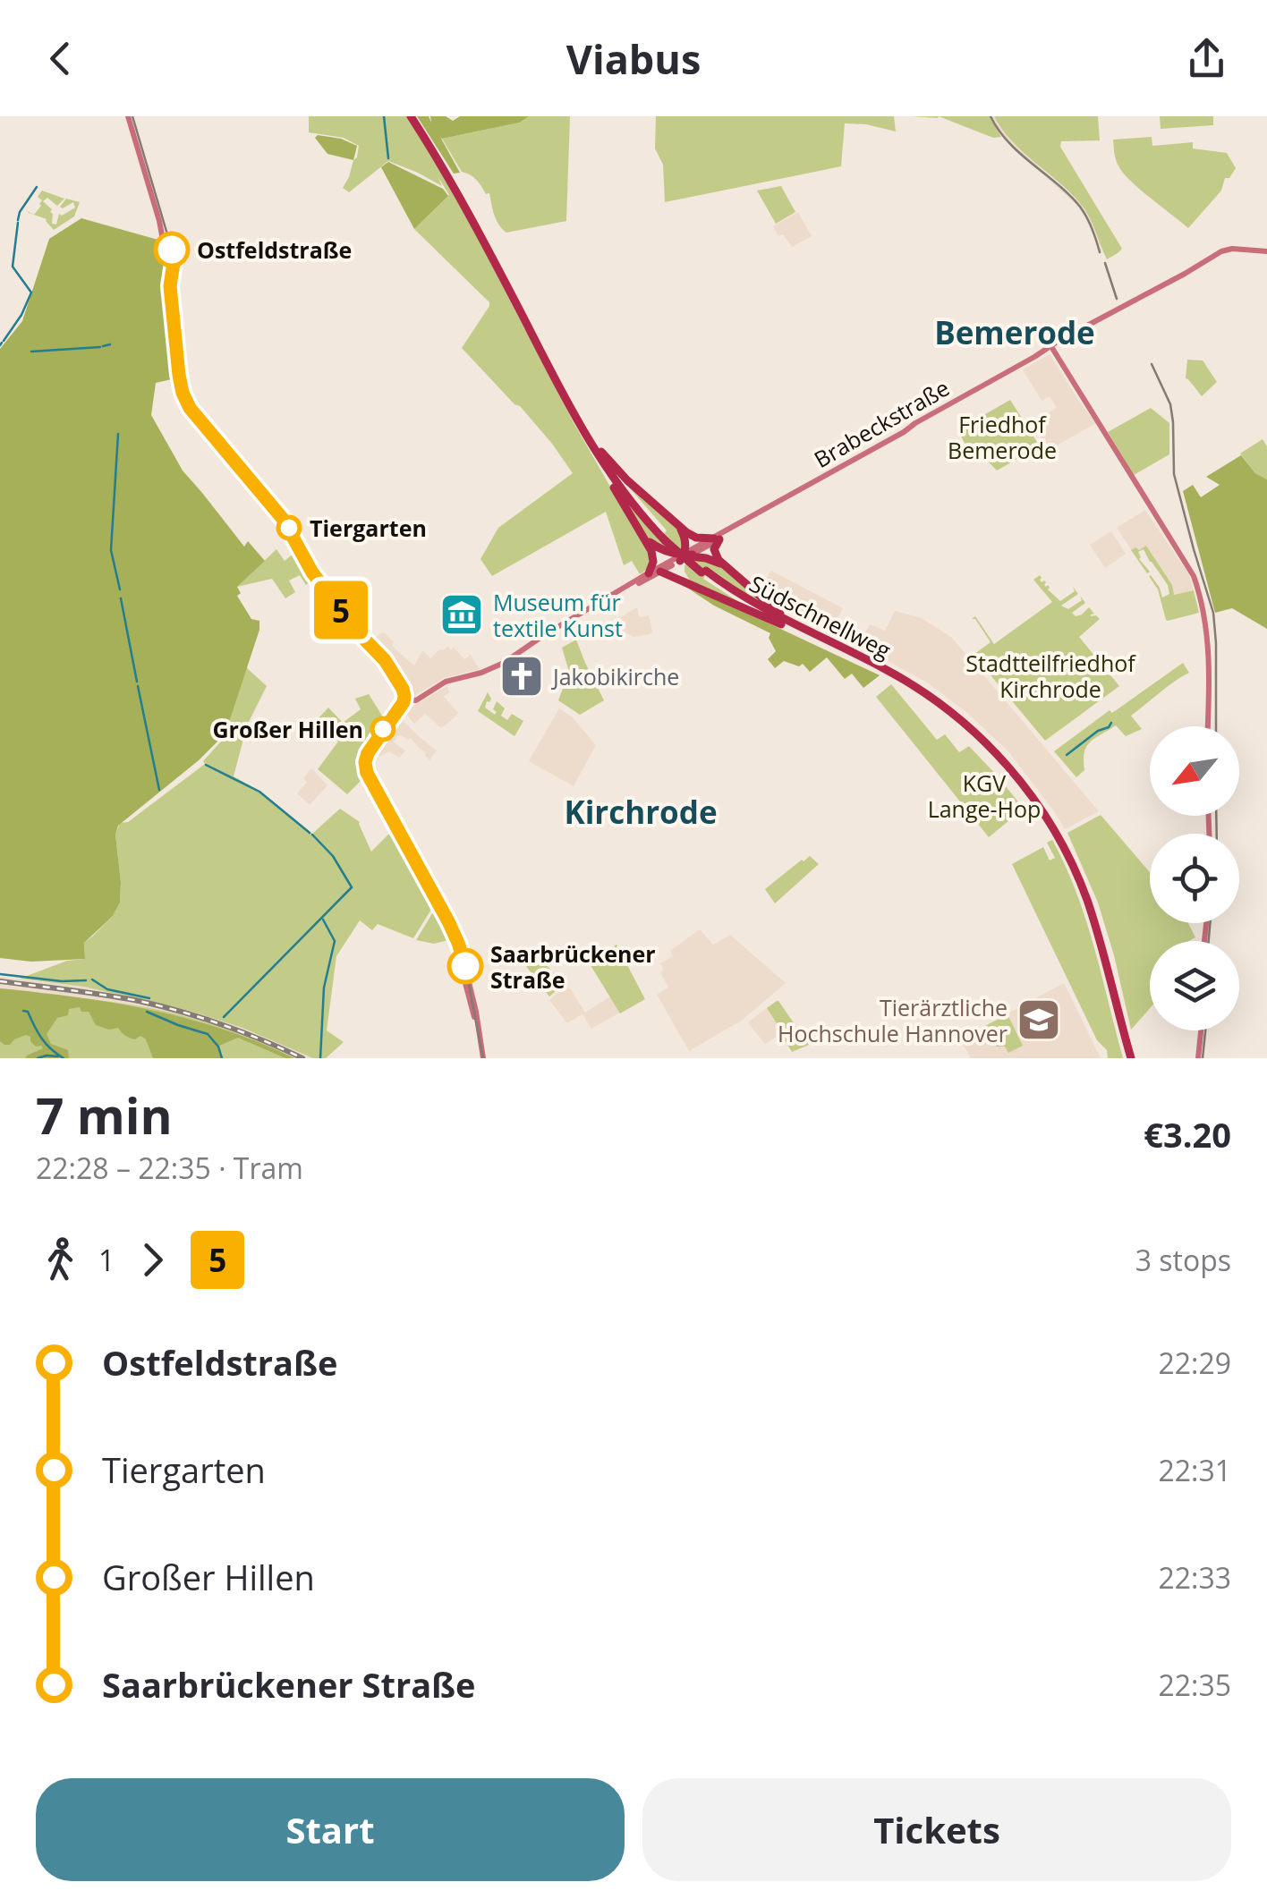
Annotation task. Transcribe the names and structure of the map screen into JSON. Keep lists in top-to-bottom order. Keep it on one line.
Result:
{"streets":{"highway":["Südschnellweg"],"main road":["Brabeckstraße"]},"districts":["Bemerode","Kirchrode"],"parks":["Friedhof Bemerode","Stadtteilfriedhof Kirchrode","KGV Lange-Hop"],"places":{"other":["Ostfeldstraße","Tiergarten","Großer Hillen","Saarbrückener Straße"],"museum":["Museum für textile Kunst"],"church":["Jakobikirche"],"school or university":["Tierärztliche Hochschule Hannover"]},"lines":["tram line 5"],"north":"bottom left","page":{"header":"Viabus","on_map":"5","heading":["7 min","22:28 – 22:35 · Tram","€3.20"],"legs":["1","5","3 stops"],"list":[{"name":"Ostfeldstraße","value":"22:29"},{"name":"Tiergarten","value":"22:31"},{"name":"Großer Hillen","value":"22:33"},{"name":"Saarbrückener Straße","value":"22:35"}],"buttons":["Start","Tickets"]}}
